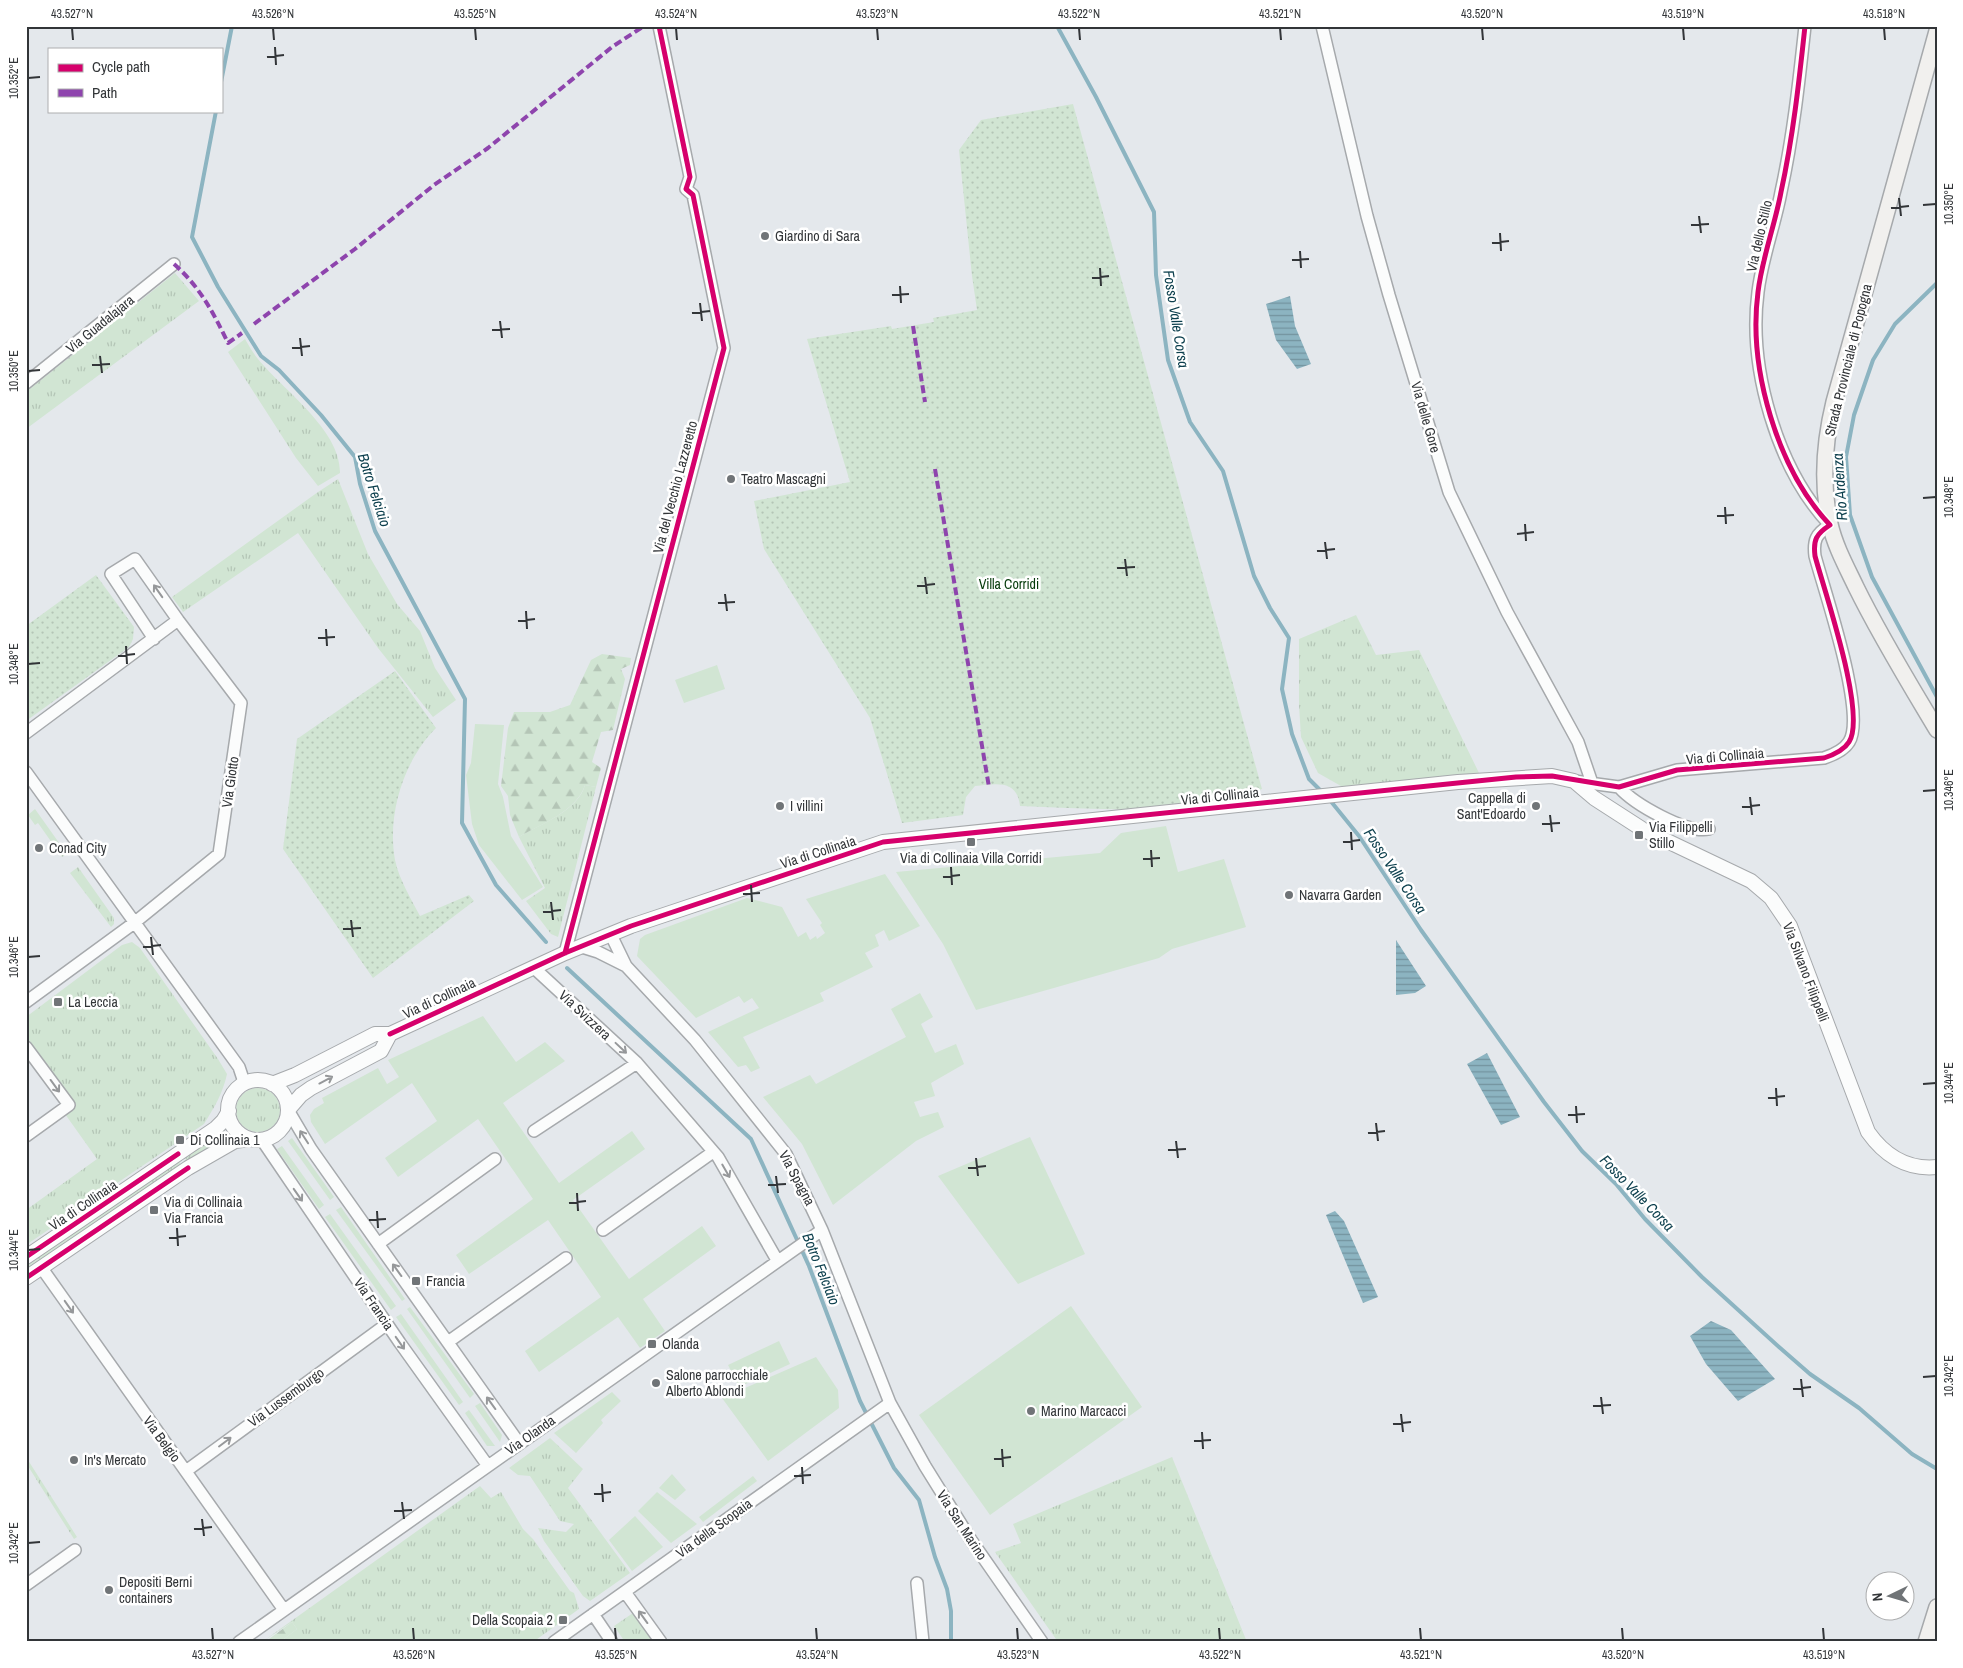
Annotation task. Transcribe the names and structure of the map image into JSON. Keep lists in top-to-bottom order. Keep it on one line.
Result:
{"streets":{"main road":["Strada Provinciale di Popogna"],"street":["Via dello Stillo","Via Guadalajara","Via delle Gore","Via del Vecchio Lazzeretto","Via di Collinaia","Via Giotto","Via Silvano Filippelli","Via Svizzera","Via Spagna","Via Francia","Via Lussemburgo","Via Olanda","Via Belgio","Via San Marino","Via della Scopaia"]},"crossings":[["Via dello Stillo","Strada Provinciale di Popogna"],["Via dello Stillo","Via di Collinaia"],["Strada Provinciale di Popogna","Via di Collinaia"],["Via delle Gore","Via di Collinaia"],["Via del Vecchio Lazzeretto","Via di Collinaia"],["Via di Collinaia","Via Silvano Filippelli"],["Via di Collinaia","Via Svizzera"],["Via di Collinaia","Via Spagna"],["Via di Collinaia","Via Francia"],["Via di Collinaia","Via Belgio"],["Via Svizzera","Via Olanda"],["Via Spagna","Via Olanda"],["Via Spagna","Via San Marino"],["Via Spagna","Via della Scopaia"],["Via Francia","Via Lussemburgo"],["Via Francia","Via Olanda"],["Via Lussemburgo","Via Belgio"],["Via Olanda","Via Belgio"],["Via San Marino","Via della Scopaia"]],"one_way":["Via Svizzera","Via Lussemburgo","Via Belgio"],"water":["Fosso Valle Corsa","Rio Ardenza","Botro Felciaio"],"parks":["Villa Corridi"],"places":{"other":["Giardino di Sara","Teatro Mascagni","I villini","Cappella di Sant'Edoardo","Conad City","Navarra Garden","Salone parrocchiale Alberto Ablondi","Marino Marcacci","In's Mercato","Depositi Berni containers"],"transit":["Via Filippelli Stillo","Via di Collinaia Villa Corridi","La Leccia","Di Collinaia 1","Via di Collinaia Via Francia","Francia","Olanda","Della Scopaia 2"]},"legend":["Cycle path","Path"],"north":"left","coordinates":["43.527°N","43.526°N","43.525°N","43.524°N","43.523°N","43.522°N","43.521°N","43.520°N","43.519°N","43.518°N","10.352°E","10.350°E","10.348°E","10.346°E","10.344°E","10.342°E"]}
